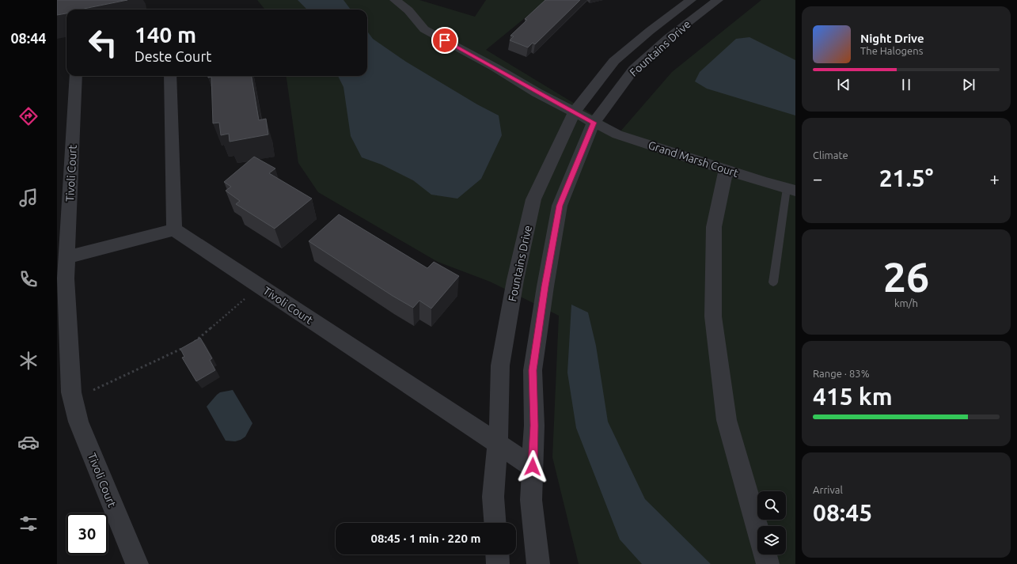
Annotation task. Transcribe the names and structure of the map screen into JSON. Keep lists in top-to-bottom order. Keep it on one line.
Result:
{"streets":{"street":["Fountains Drive","Grand Marsh Court","Tivoli Court"]},"crossings":[["Fountains Drive","Grand Marsh Court"],["Fountains Drive","Tivoli Court"]],"page":{"tabs":"08:44","turn":["140 m","Deste Court"],"song":["Night Drive","The Halogens"],"tile":["Climate",["26","km/h"],["Range · 83%","415 km"],["Arrival","08:45"]],"heat":["−","21.5°","+"],"limit":"30","trip":"08:45 · 1 min · 220 m"}}
